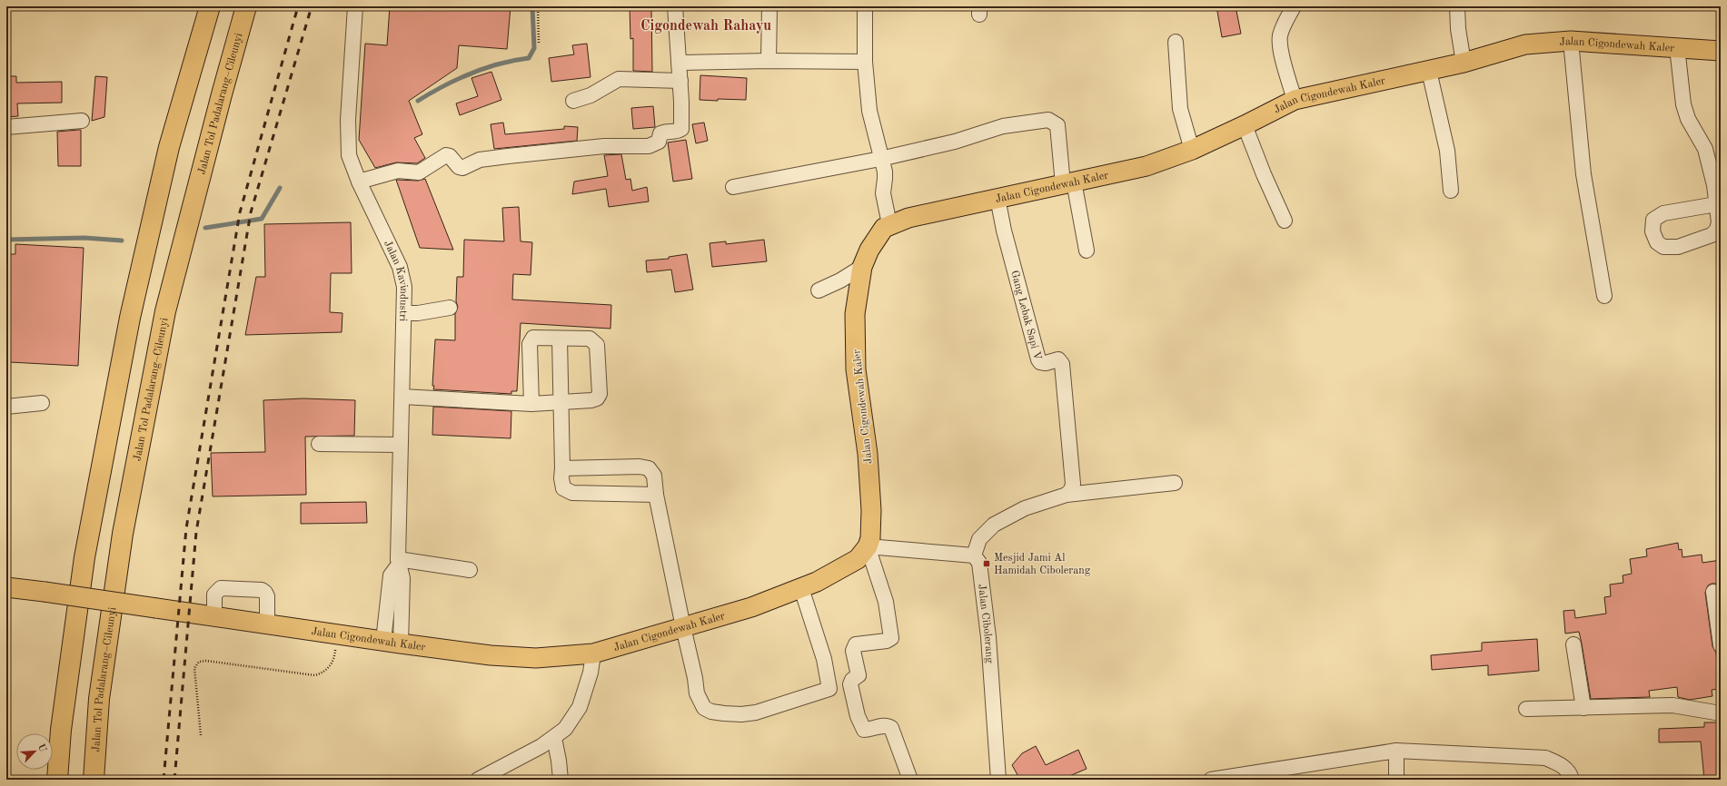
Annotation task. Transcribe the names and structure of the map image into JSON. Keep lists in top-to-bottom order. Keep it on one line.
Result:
{"streets":{"highway":["Jalan Tol Padalarang–Cileunyi"],"main road":["Jalan Cigondewah Kaler"],"street":["Jalan Kavindustri","Gang Lebak Sapi V","Jalan Cibolerang"]},"crossings":[["Jalan Cigondewah Kaler","Jalan Kavindustri"],["Jalan Cigondewah Kaler","Gang Lebak Sapi V"]],"districts":["Cigondewah Rahayu"],"places":{"transit":["Mesjid Jami Al Hamidah Cibolerang"]},"north":"top right"}
